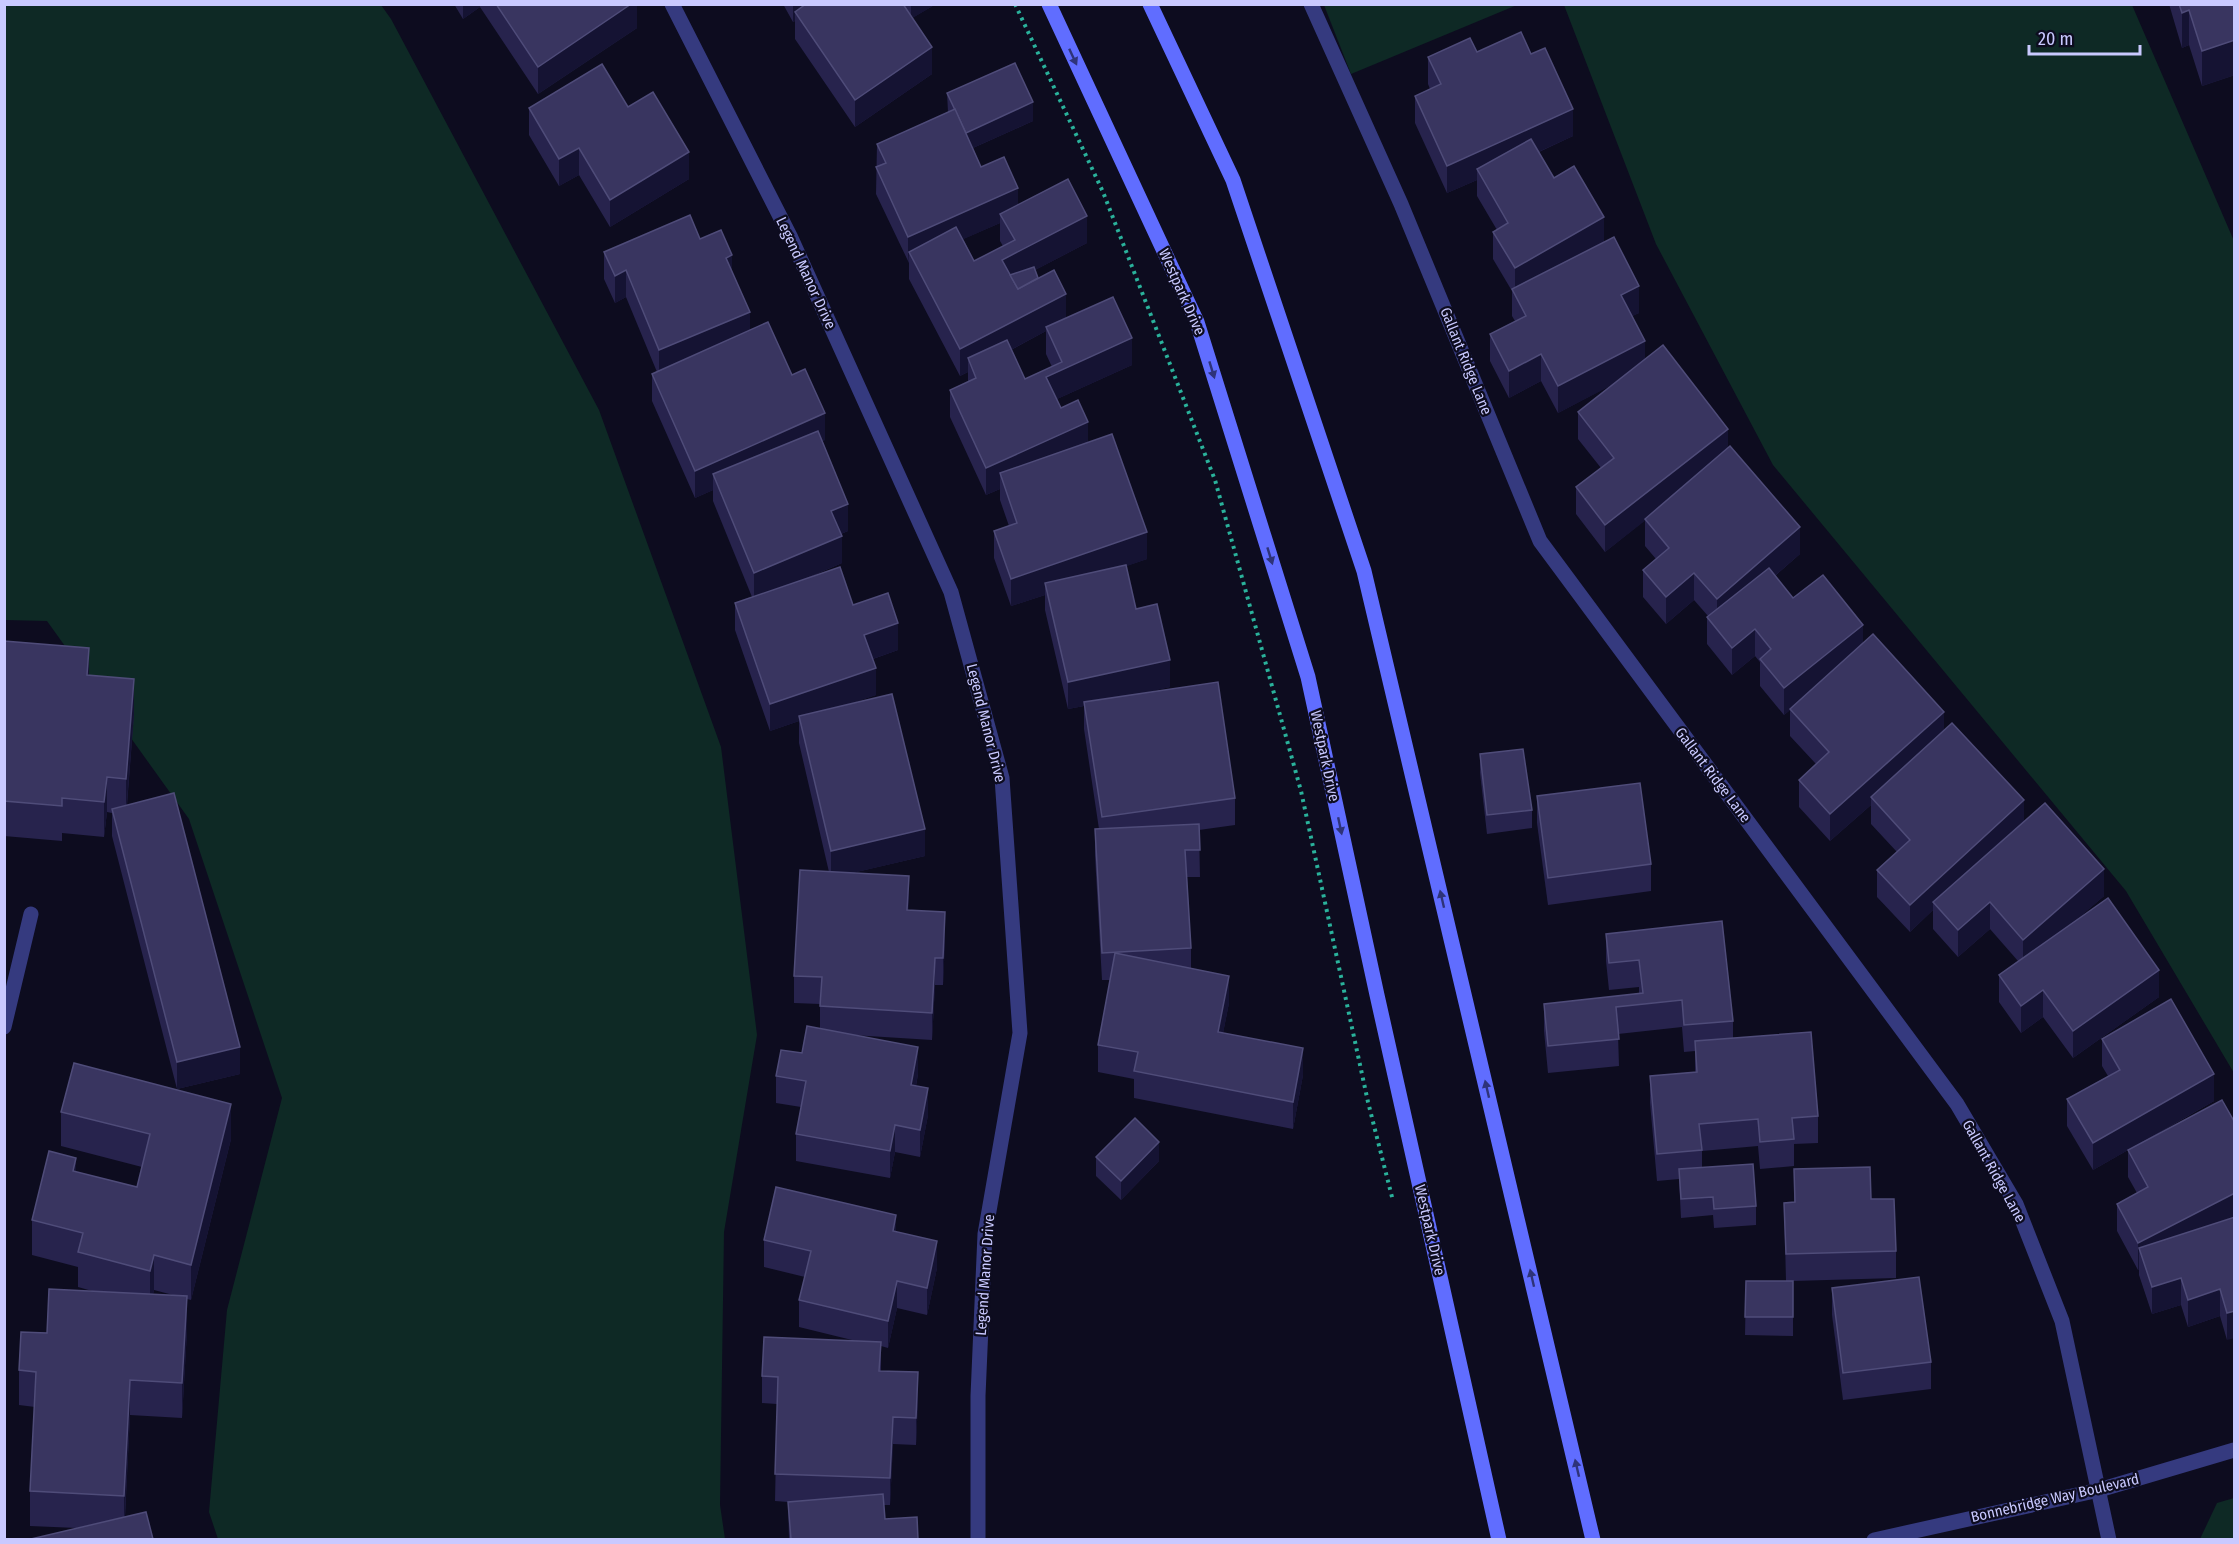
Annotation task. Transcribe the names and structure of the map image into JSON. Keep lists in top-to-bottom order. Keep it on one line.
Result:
{"streets":{"main road":["Westpark Drive"],"street":["Legend Manor Drive","Gallant Ridge Lane","Bonnebridge Way Boulevard"]},"crossings":[["Gallant Ridge Lane","Bonnebridge Way Boulevard"]],"scale_bar":"20 m"}
